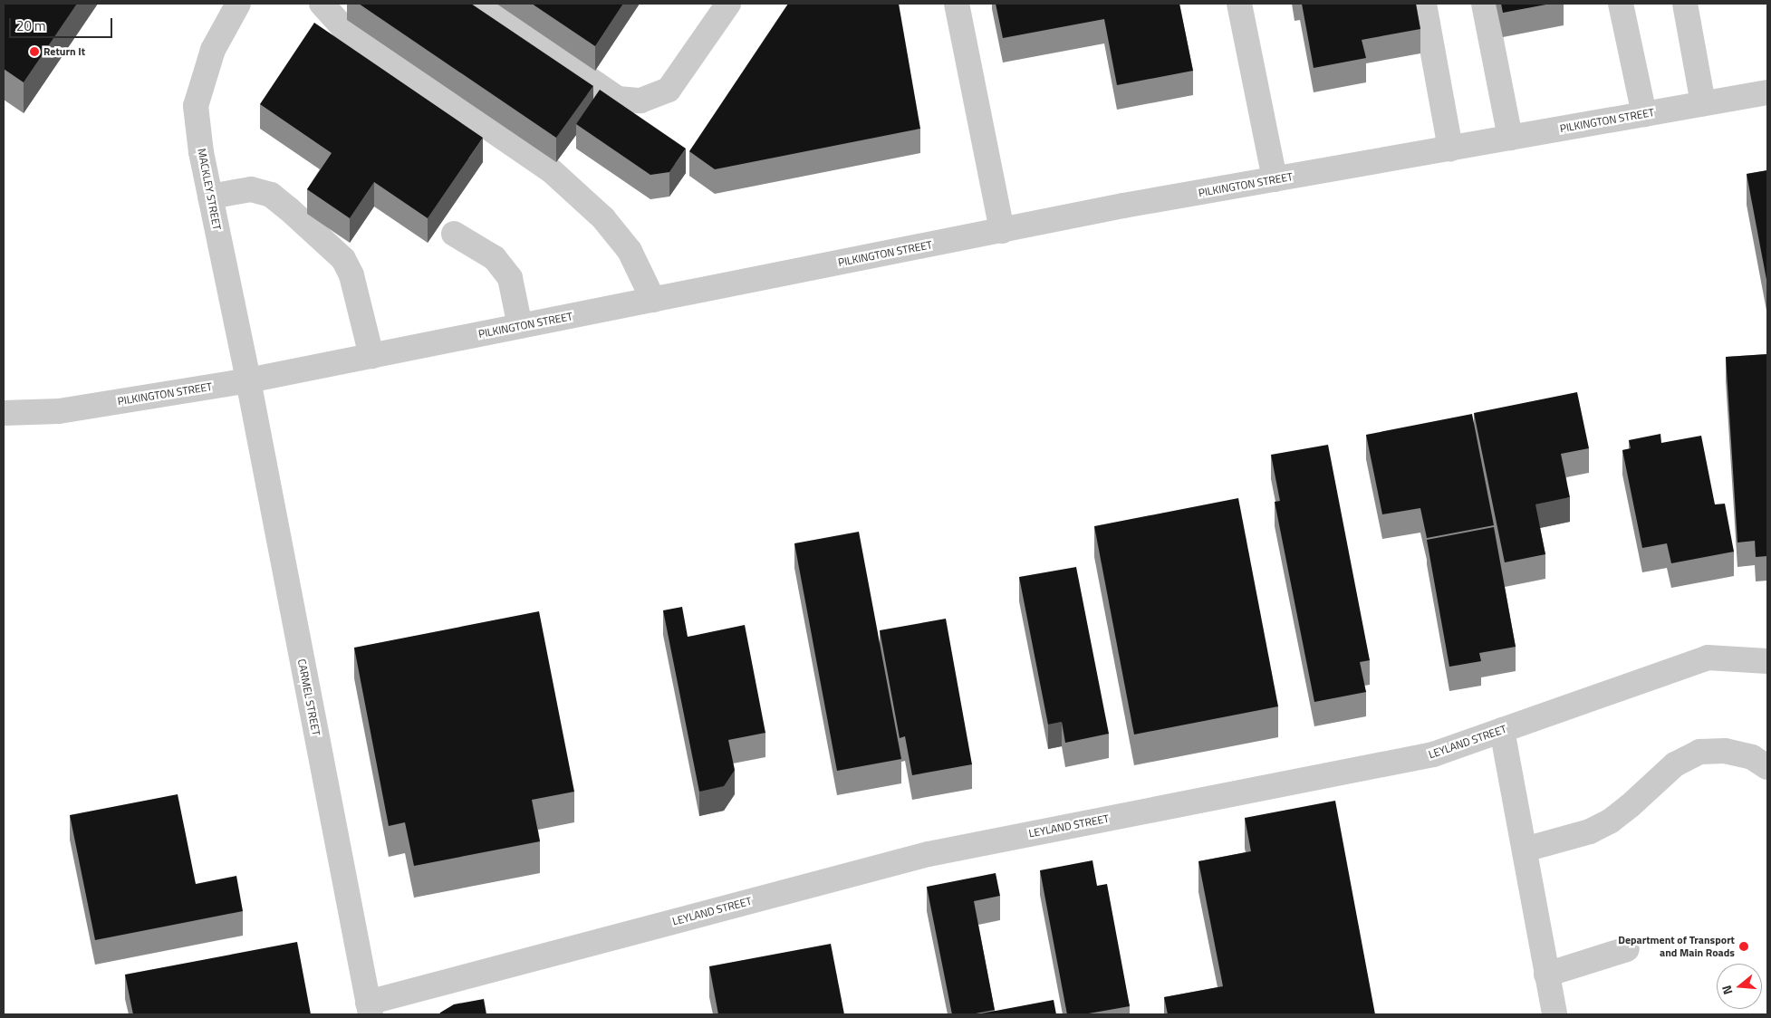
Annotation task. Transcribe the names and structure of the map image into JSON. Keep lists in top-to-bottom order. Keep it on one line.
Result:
{"streets":{"street":["PILKINGTON STREET","MACKLEY STREET","CARMEL STREET","LEYLAND STREET"]},"crossings":[["PILKINGTON STREET","MACKLEY STREET"],["PILKINGTON STREET","CARMEL STREET"],["MACKLEY STREET","CARMEL STREET"],["CARMEL STREET","LEYLAND STREET"]],"places":["Return It","Department of Transport and Main Roads"],"scale_bar":"20 m","north":"left"}
